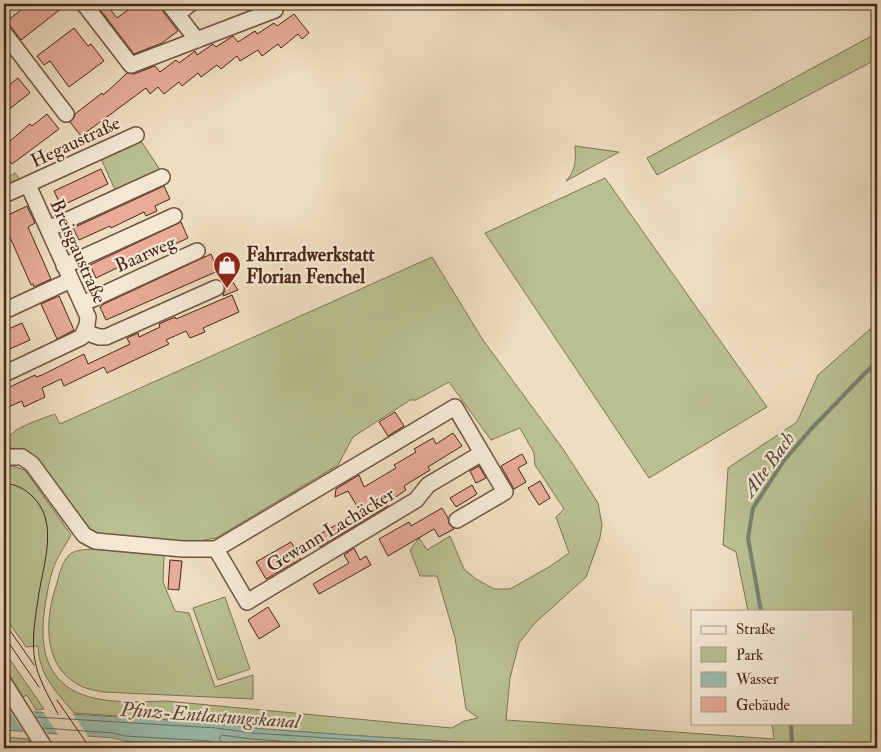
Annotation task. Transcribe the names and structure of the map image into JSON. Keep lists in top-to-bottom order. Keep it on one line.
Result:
{"streets":{"street":["Hegaustraße","Breisgaustraße","Baarweg","Gewann Lachäcker"]},"crossings":[["Hegaustraße","Breisgaustraße"],["Breisgaustraße","Baarweg"]],"water":["Alte Bach","Pfinz-Entlastungskanal"],"places":{"shop":["Fahrradwerkstatt Florian Fenchel"]},"legend":["Straße","Park","Wasser","Gebäude"]}
